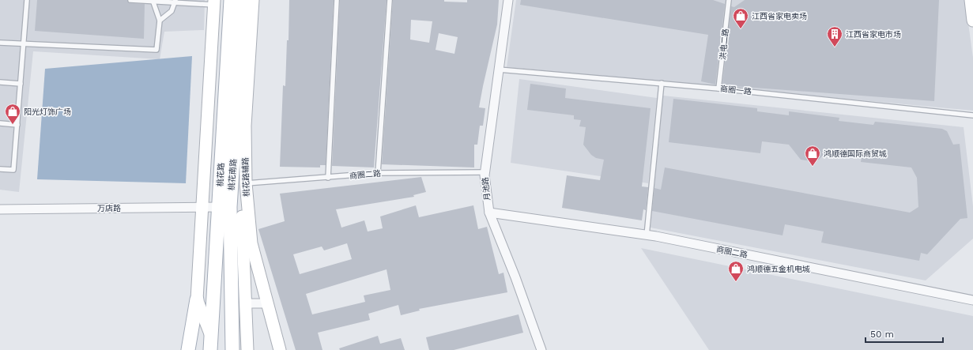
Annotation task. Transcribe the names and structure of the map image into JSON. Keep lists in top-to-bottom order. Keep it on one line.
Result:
{"streets":{"main road":["桃花路","桃花南路","桃花路辅路"],"street":["商圈二路","月池路","万店路"],"lane":["洪电二路","商圈一路"]},"crossings":[["洪电二路","商圈一路"],["商圈一路","月池路"],["桃花路","桃花南路"],["桃花路","桃花路辅路"],["桃花路","万店路"],["桃花南路","桃花路辅路"],["商圈二路","桃花路辅路"],["商圈二路","月池路"]],"places":{"shop":["江西省家电卖场","阳光灯饰广场","鸿顺德国际商贸城","鸿顺德五金机电城"],"building":["江西省家电市场"]},"scale_bar":"50 m"}
